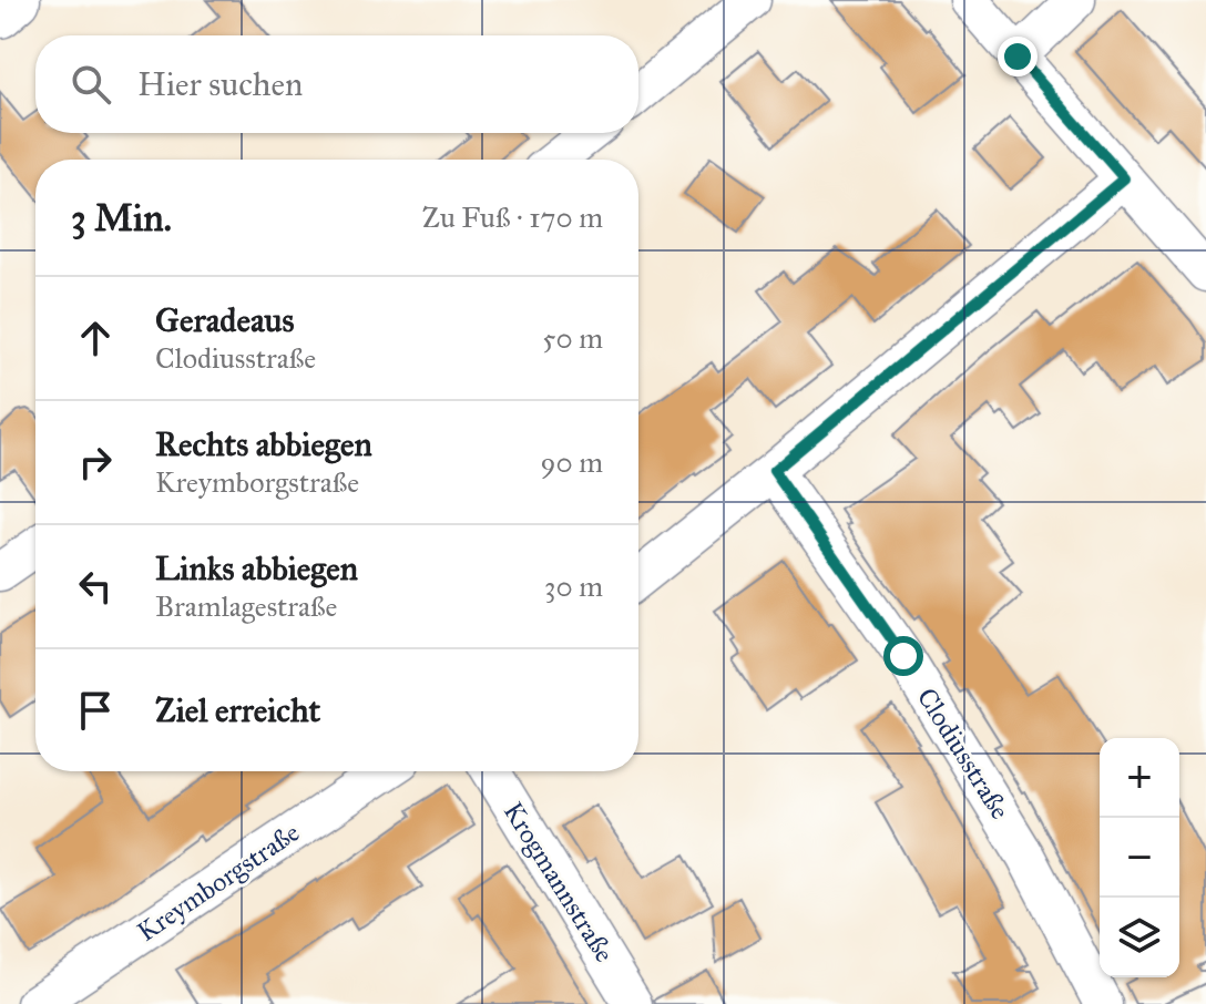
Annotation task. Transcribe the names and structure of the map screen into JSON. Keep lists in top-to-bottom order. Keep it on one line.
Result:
{"streets":{"street":["Clodiusstraße","Kreymborgstraße","Krogmannstraße"]},"page":{"search":"Hier suchen","heading":["3 Min.","Zu Fuß · 170 m"],"list":[["Geradeaus","Clodiusstraße","50 m"],["Rechts abbiegen","Kreymborgstraße","90 m"],["Links abbiegen","Bramlagestraße","30 m"],"Ziel erreicht"],"map_buttons":["+","−"]}}
